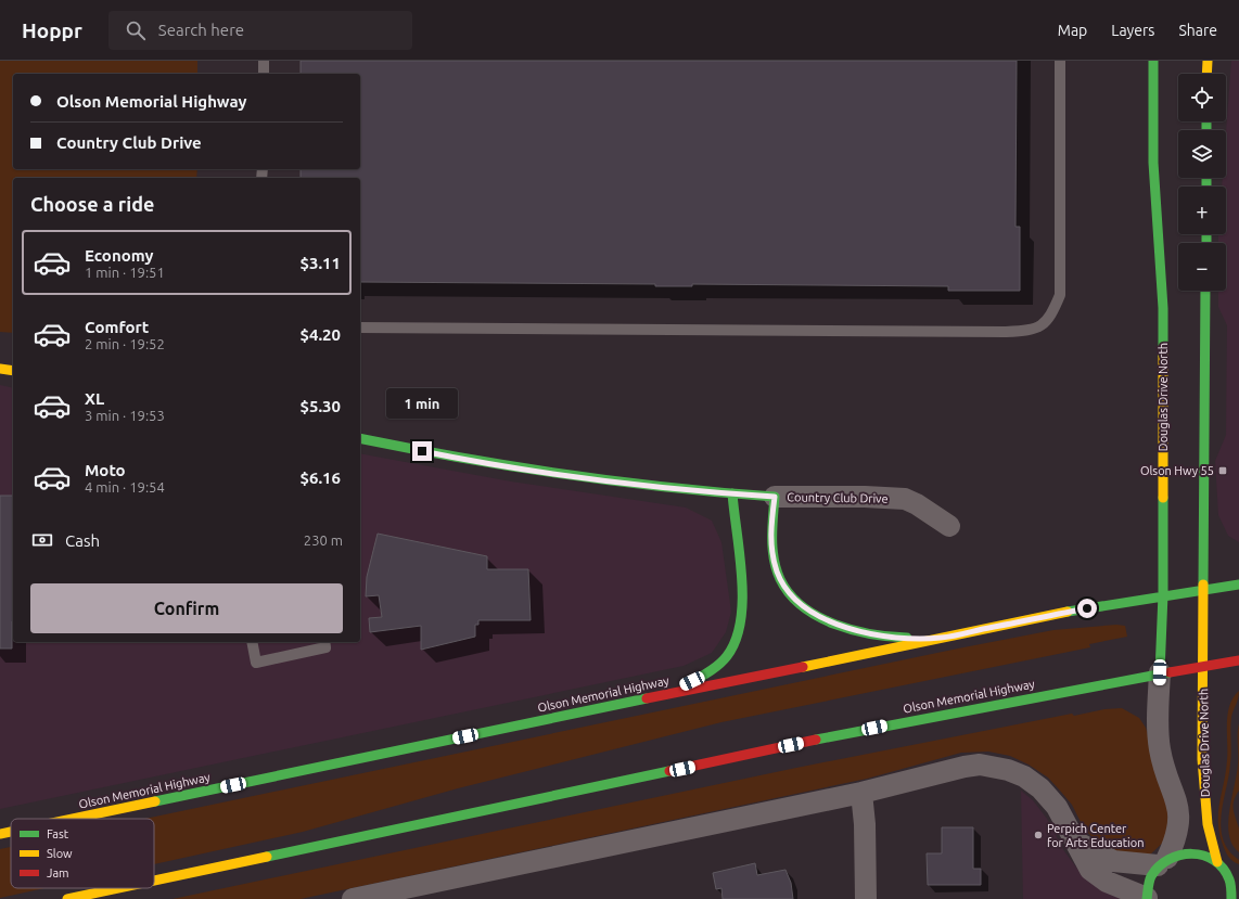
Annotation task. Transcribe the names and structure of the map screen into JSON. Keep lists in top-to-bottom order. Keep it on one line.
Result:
{"streets":{"main road":["Douglas Drive North","Country Club Drive","Olson Memorial Highway"]},"crossings":[["Douglas Drive North","Olson Memorial Highway"]],"places":{"transit":["Olson Hwy 55"],"other":["Perpich Center for Arts Education"]},"legend":["Fast","Slow","Jam"],"page":{"header":"Hoppr","search":"Search here","nav":["Map","Layers","Share"],"map_buttons":["+","−"],"banner":["Olson Memorial Highway","Country Club Drive"],"heading":"Choose a ride","list":[{"name":"Economy","note":"1 min · 19:51","value":"$3.11"},{"name":"Comfort","note":"2 min · 19:52","value":"$4.20"},{"name":"XL","note":"3 min · 19:53","value":"$5.30"},{"name":"Moto","note":"4 min · 19:54","value":"$6.16"}],"bubble":"1 min","pay":["Cash","230 m"],"buttons":"Confirm"}}
